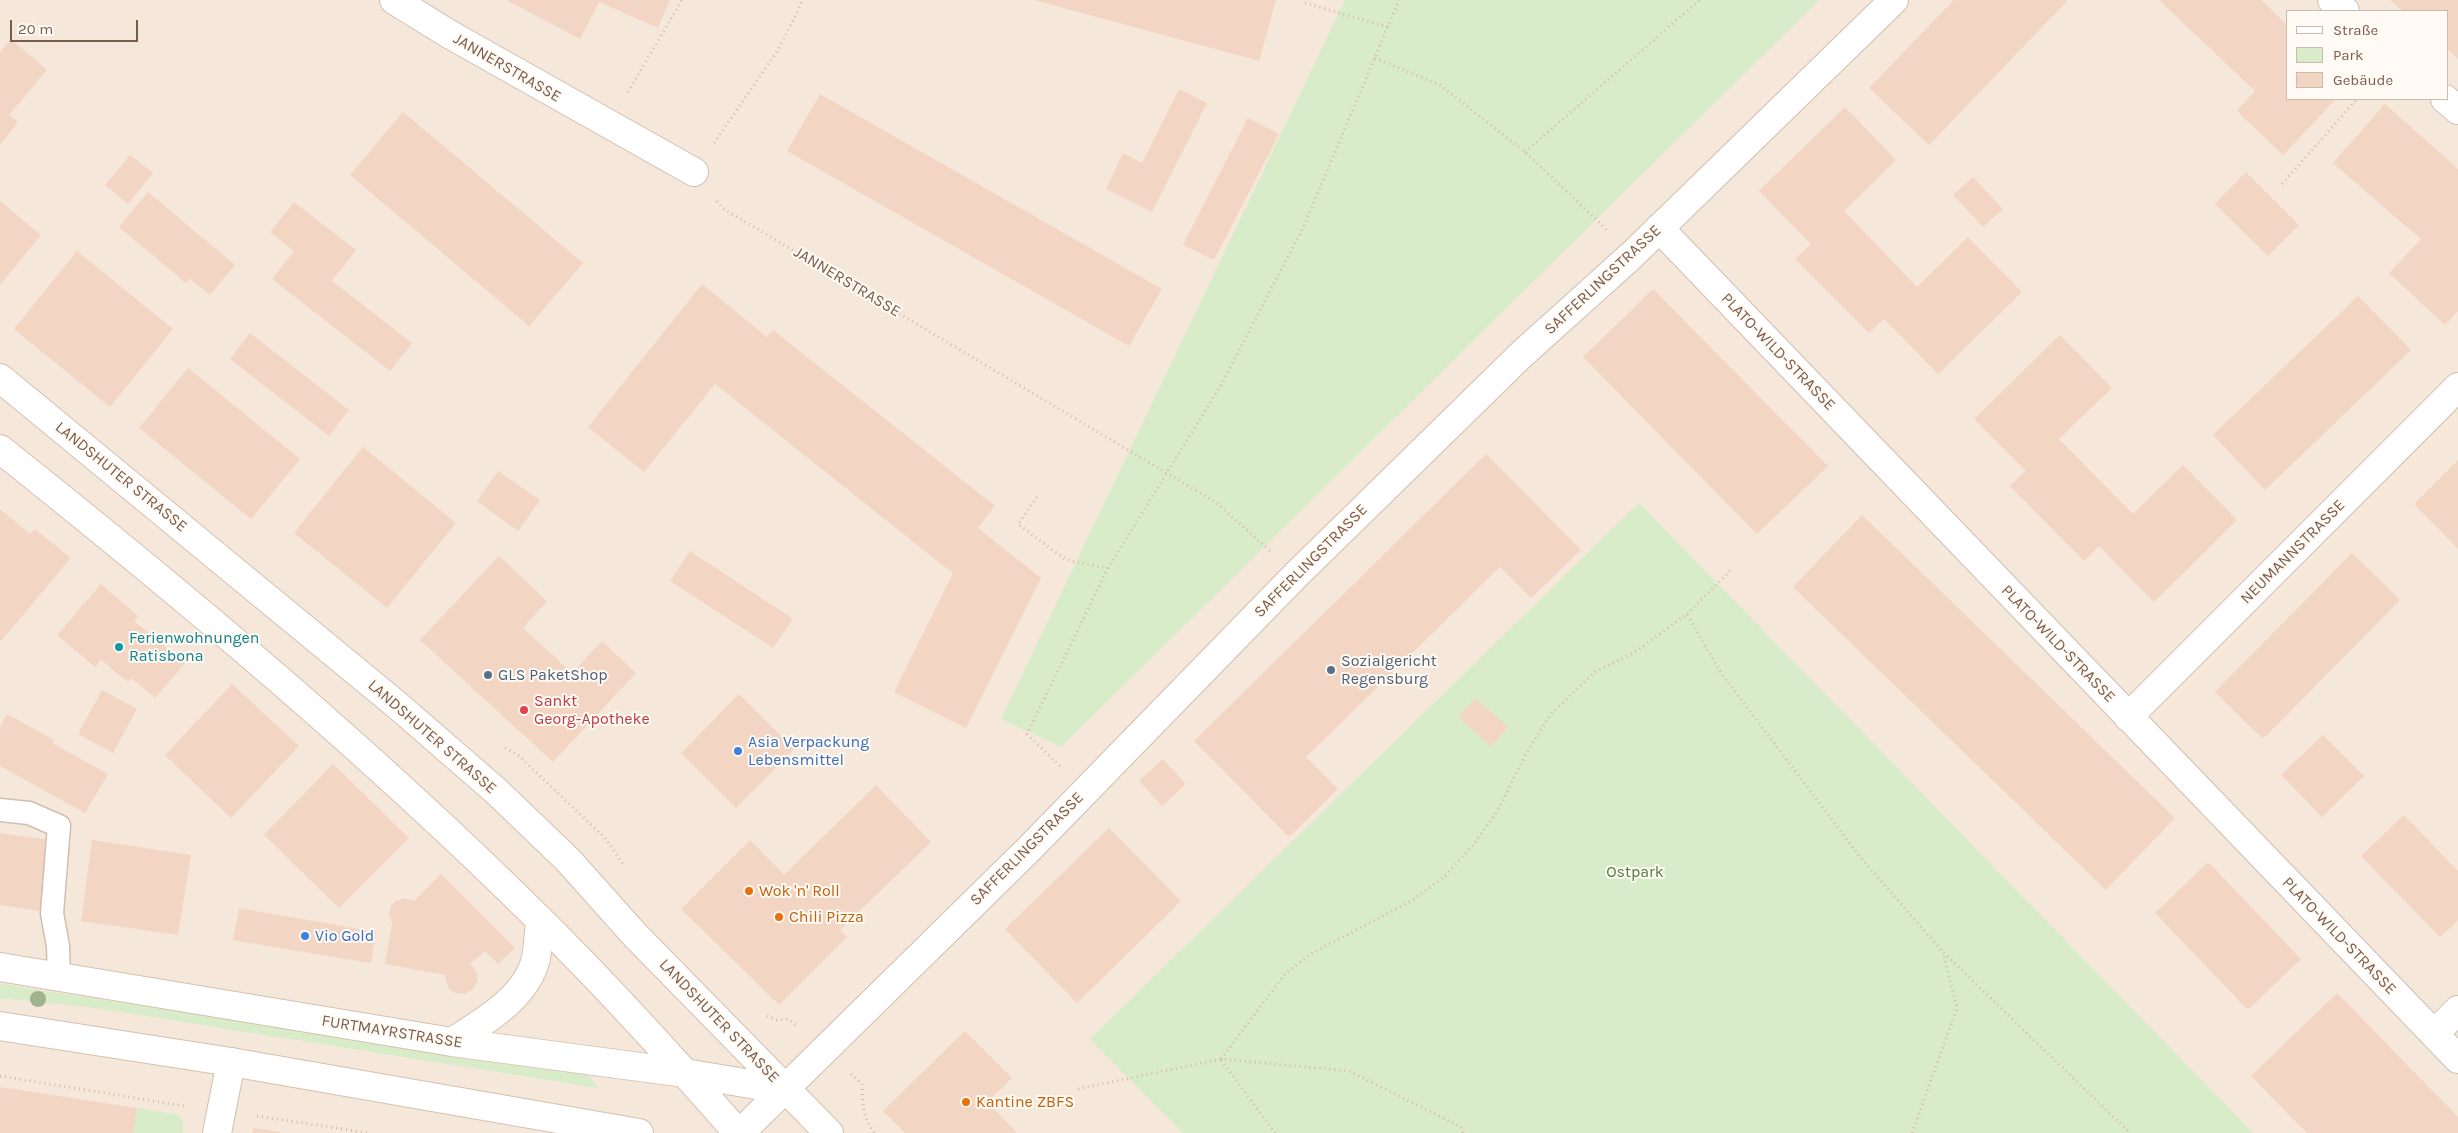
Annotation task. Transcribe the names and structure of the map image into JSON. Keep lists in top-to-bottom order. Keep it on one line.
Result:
{"streets":{"street":["JANNERSTRASSE","SAFFERLINGSTRASSE","PLATO-WILD-STRASSE","LANDSHUTER STRASSE","NEUMANNSTRASSE","FURTMAYRSTRASSE"]},"crossings":[["JANNERSTRASSE","SAFFERLINGSTRASSE"],["SAFFERLINGSTRASSE","PLATO-WILD-STRASSE"],["SAFFERLINGSTRASSE","LANDSHUTER STRASSE"],["SAFFERLINGSTRASSE","FURTMAYRSTRASSE"],["PLATO-WILD-STRASSE","NEUMANNSTRASSE"],["LANDSHUTER STRASSE","FURTMAYRSTRASSE"]],"parks":["Ostpark"],"places":["Ferienwohnungen Ratisbona","Sozialgericht Regensburg","GLS PaketShop","Sankt Georg-Apotheke","Asia Verpackung Lebensmittel","Wok 'n' Roll","Chili Pizza","Vio Gold","Kantine ZBFS"],"legend":["Straße","Park","Gebäude"],"scale_bar":"20 m"}
